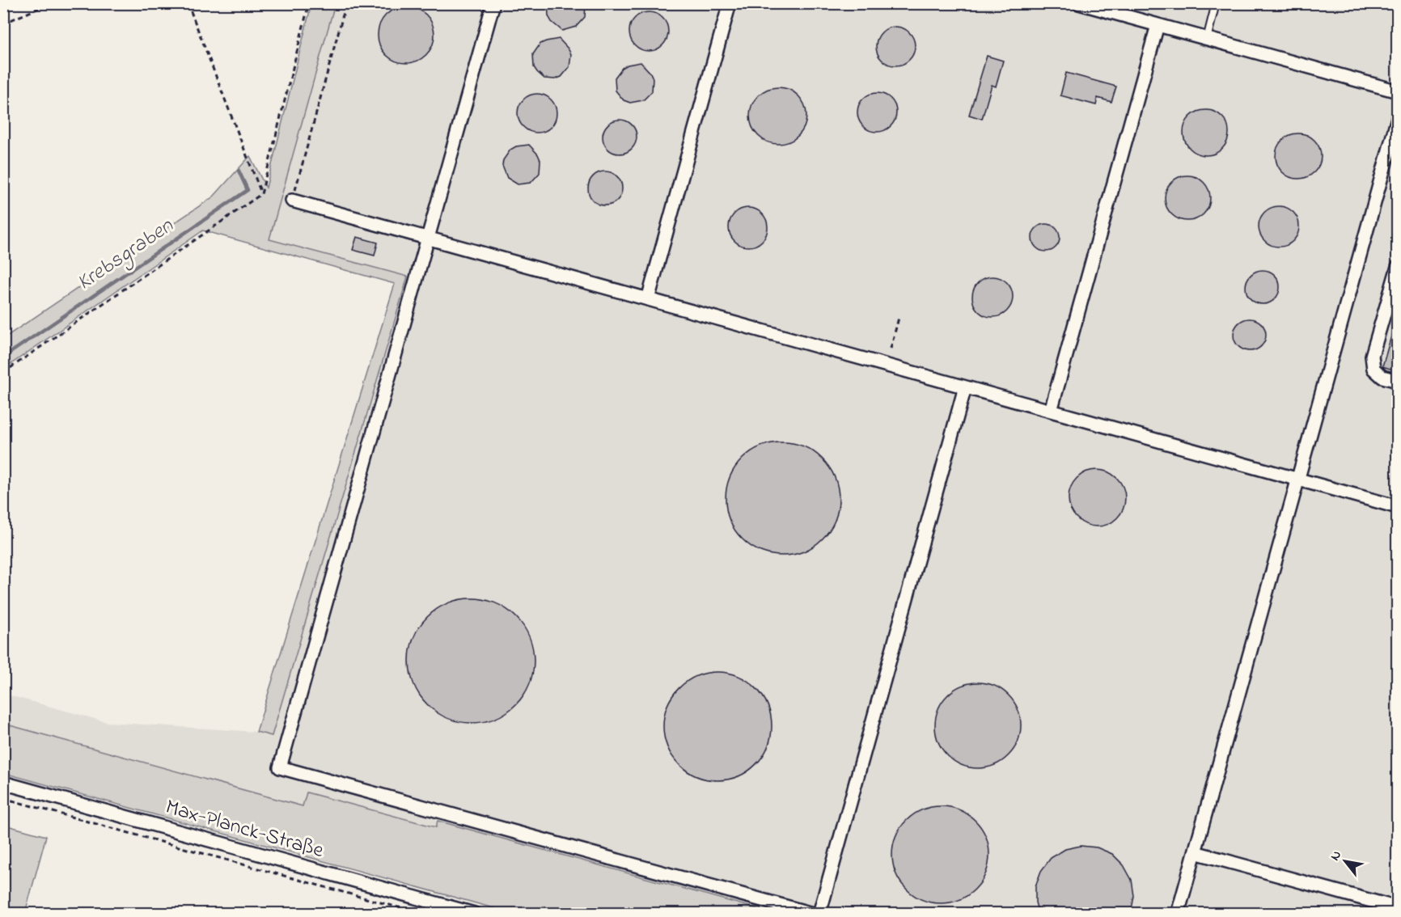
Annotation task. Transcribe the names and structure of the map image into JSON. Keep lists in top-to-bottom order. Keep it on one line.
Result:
{"streets":{"street":["Max-Planck-Straße"]},"water":["Krebsgraben"],"north":"top left"}
